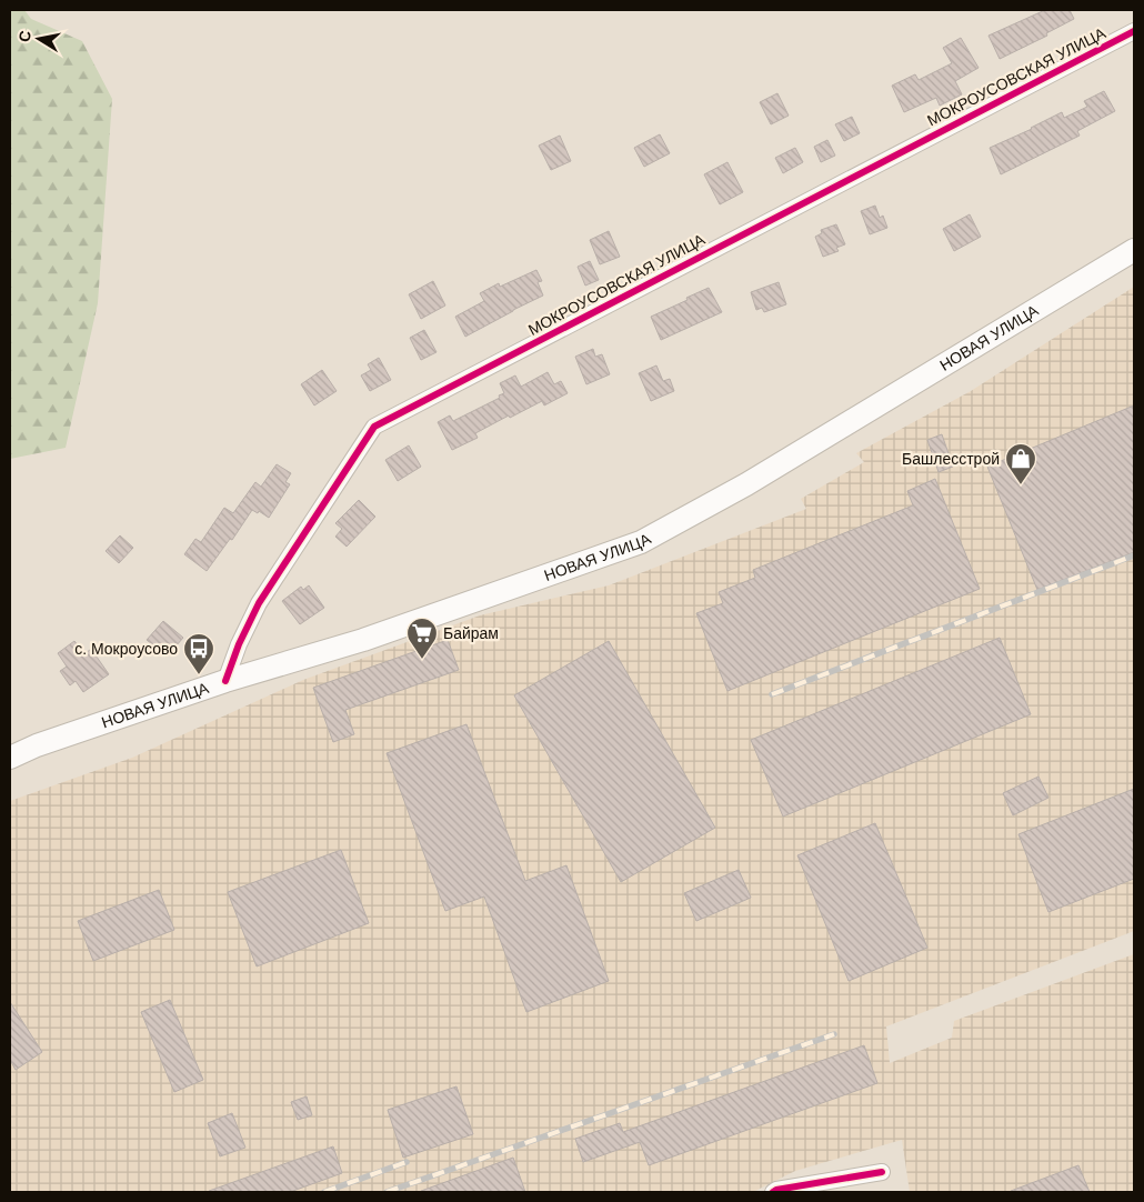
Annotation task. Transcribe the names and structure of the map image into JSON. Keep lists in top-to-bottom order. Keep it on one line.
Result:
{"streets":{"main road":["НОВАЯ УЛИЦА"],"street":["МОКРОУСОВСКАЯ УЛИЦА"]},"crossings":[["МОКРОУСОВСКАЯ УЛИЦА","НОВАЯ УЛИЦА"]],"places":{"shop":["Башлесстрой"],"supermarket":["Байрам"],"bus stop":["с. Мокроусово"]},"north":"left"}
